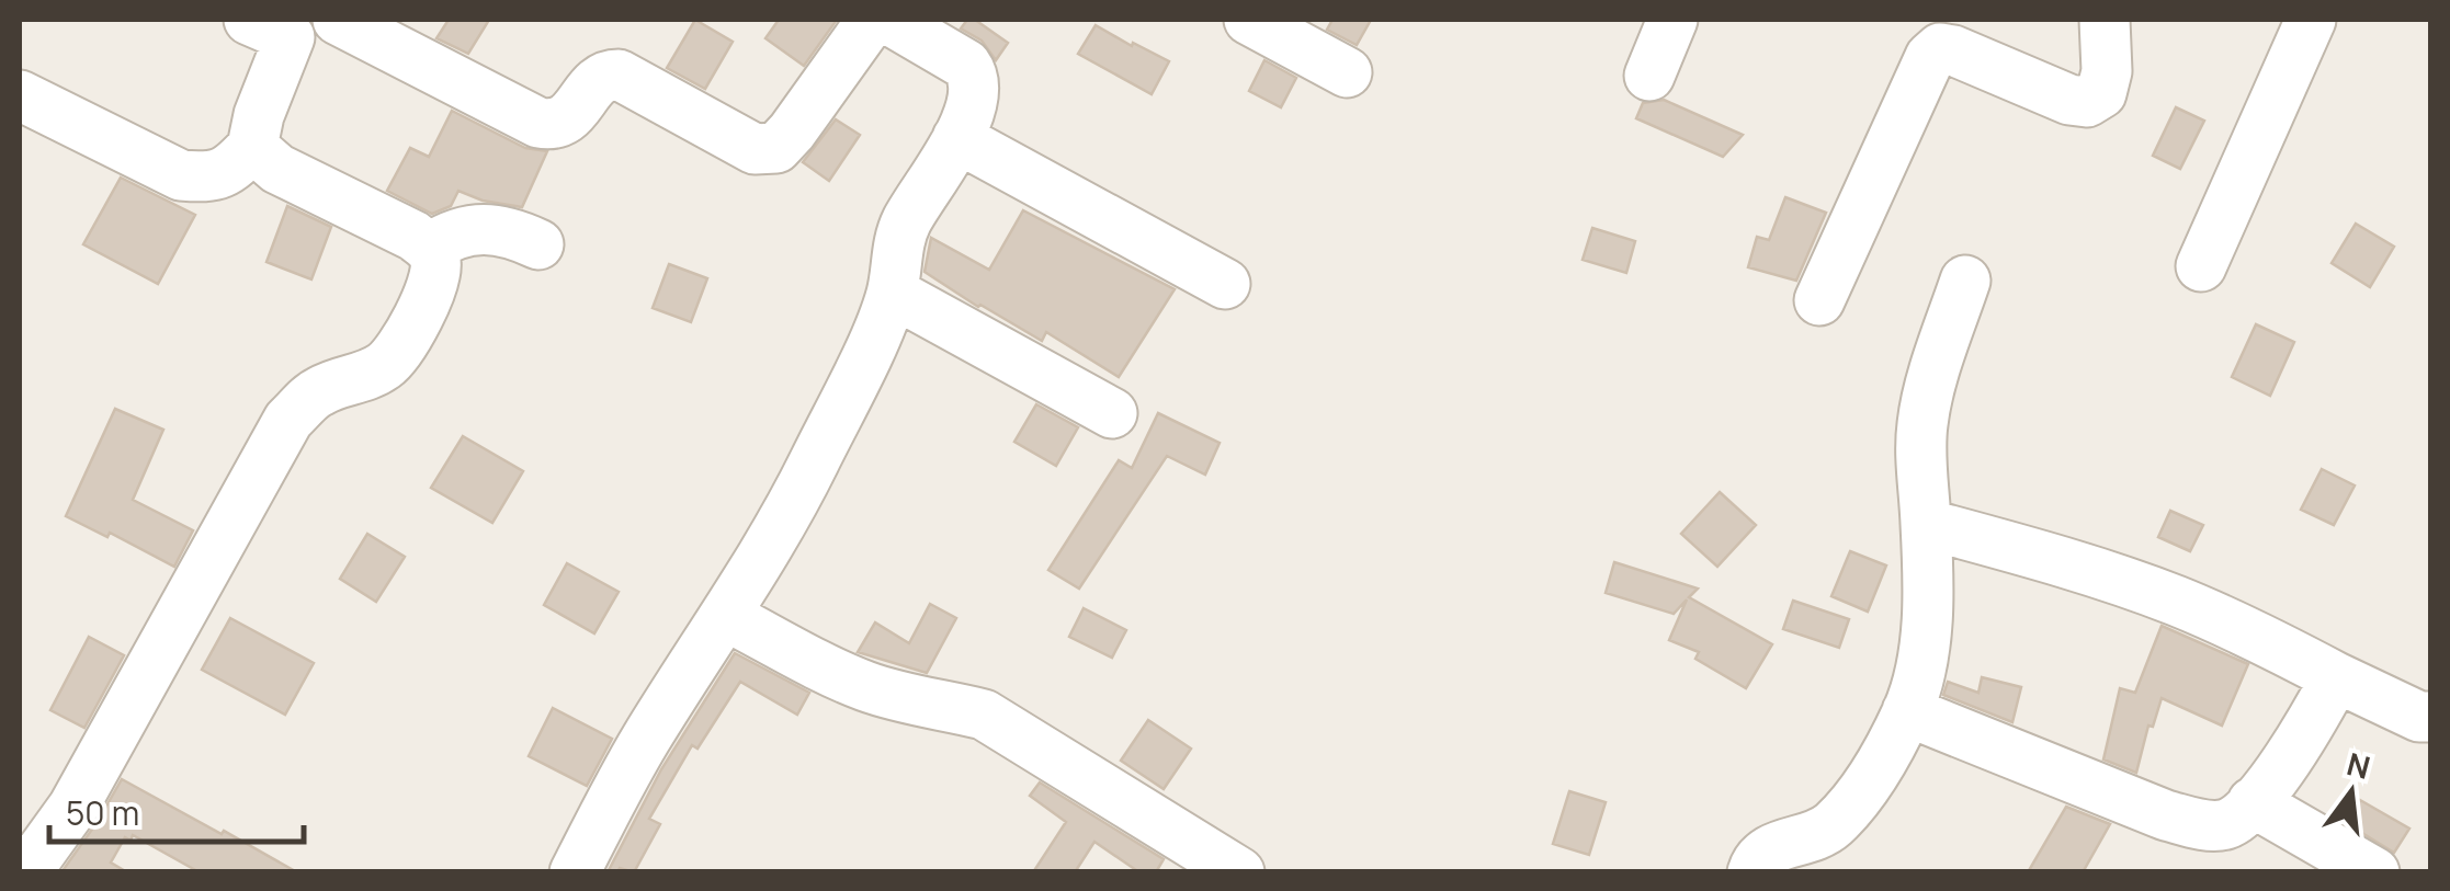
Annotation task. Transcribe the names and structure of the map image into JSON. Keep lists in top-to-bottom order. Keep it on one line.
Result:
{"scale_bar":"50 m","north":"top"}
